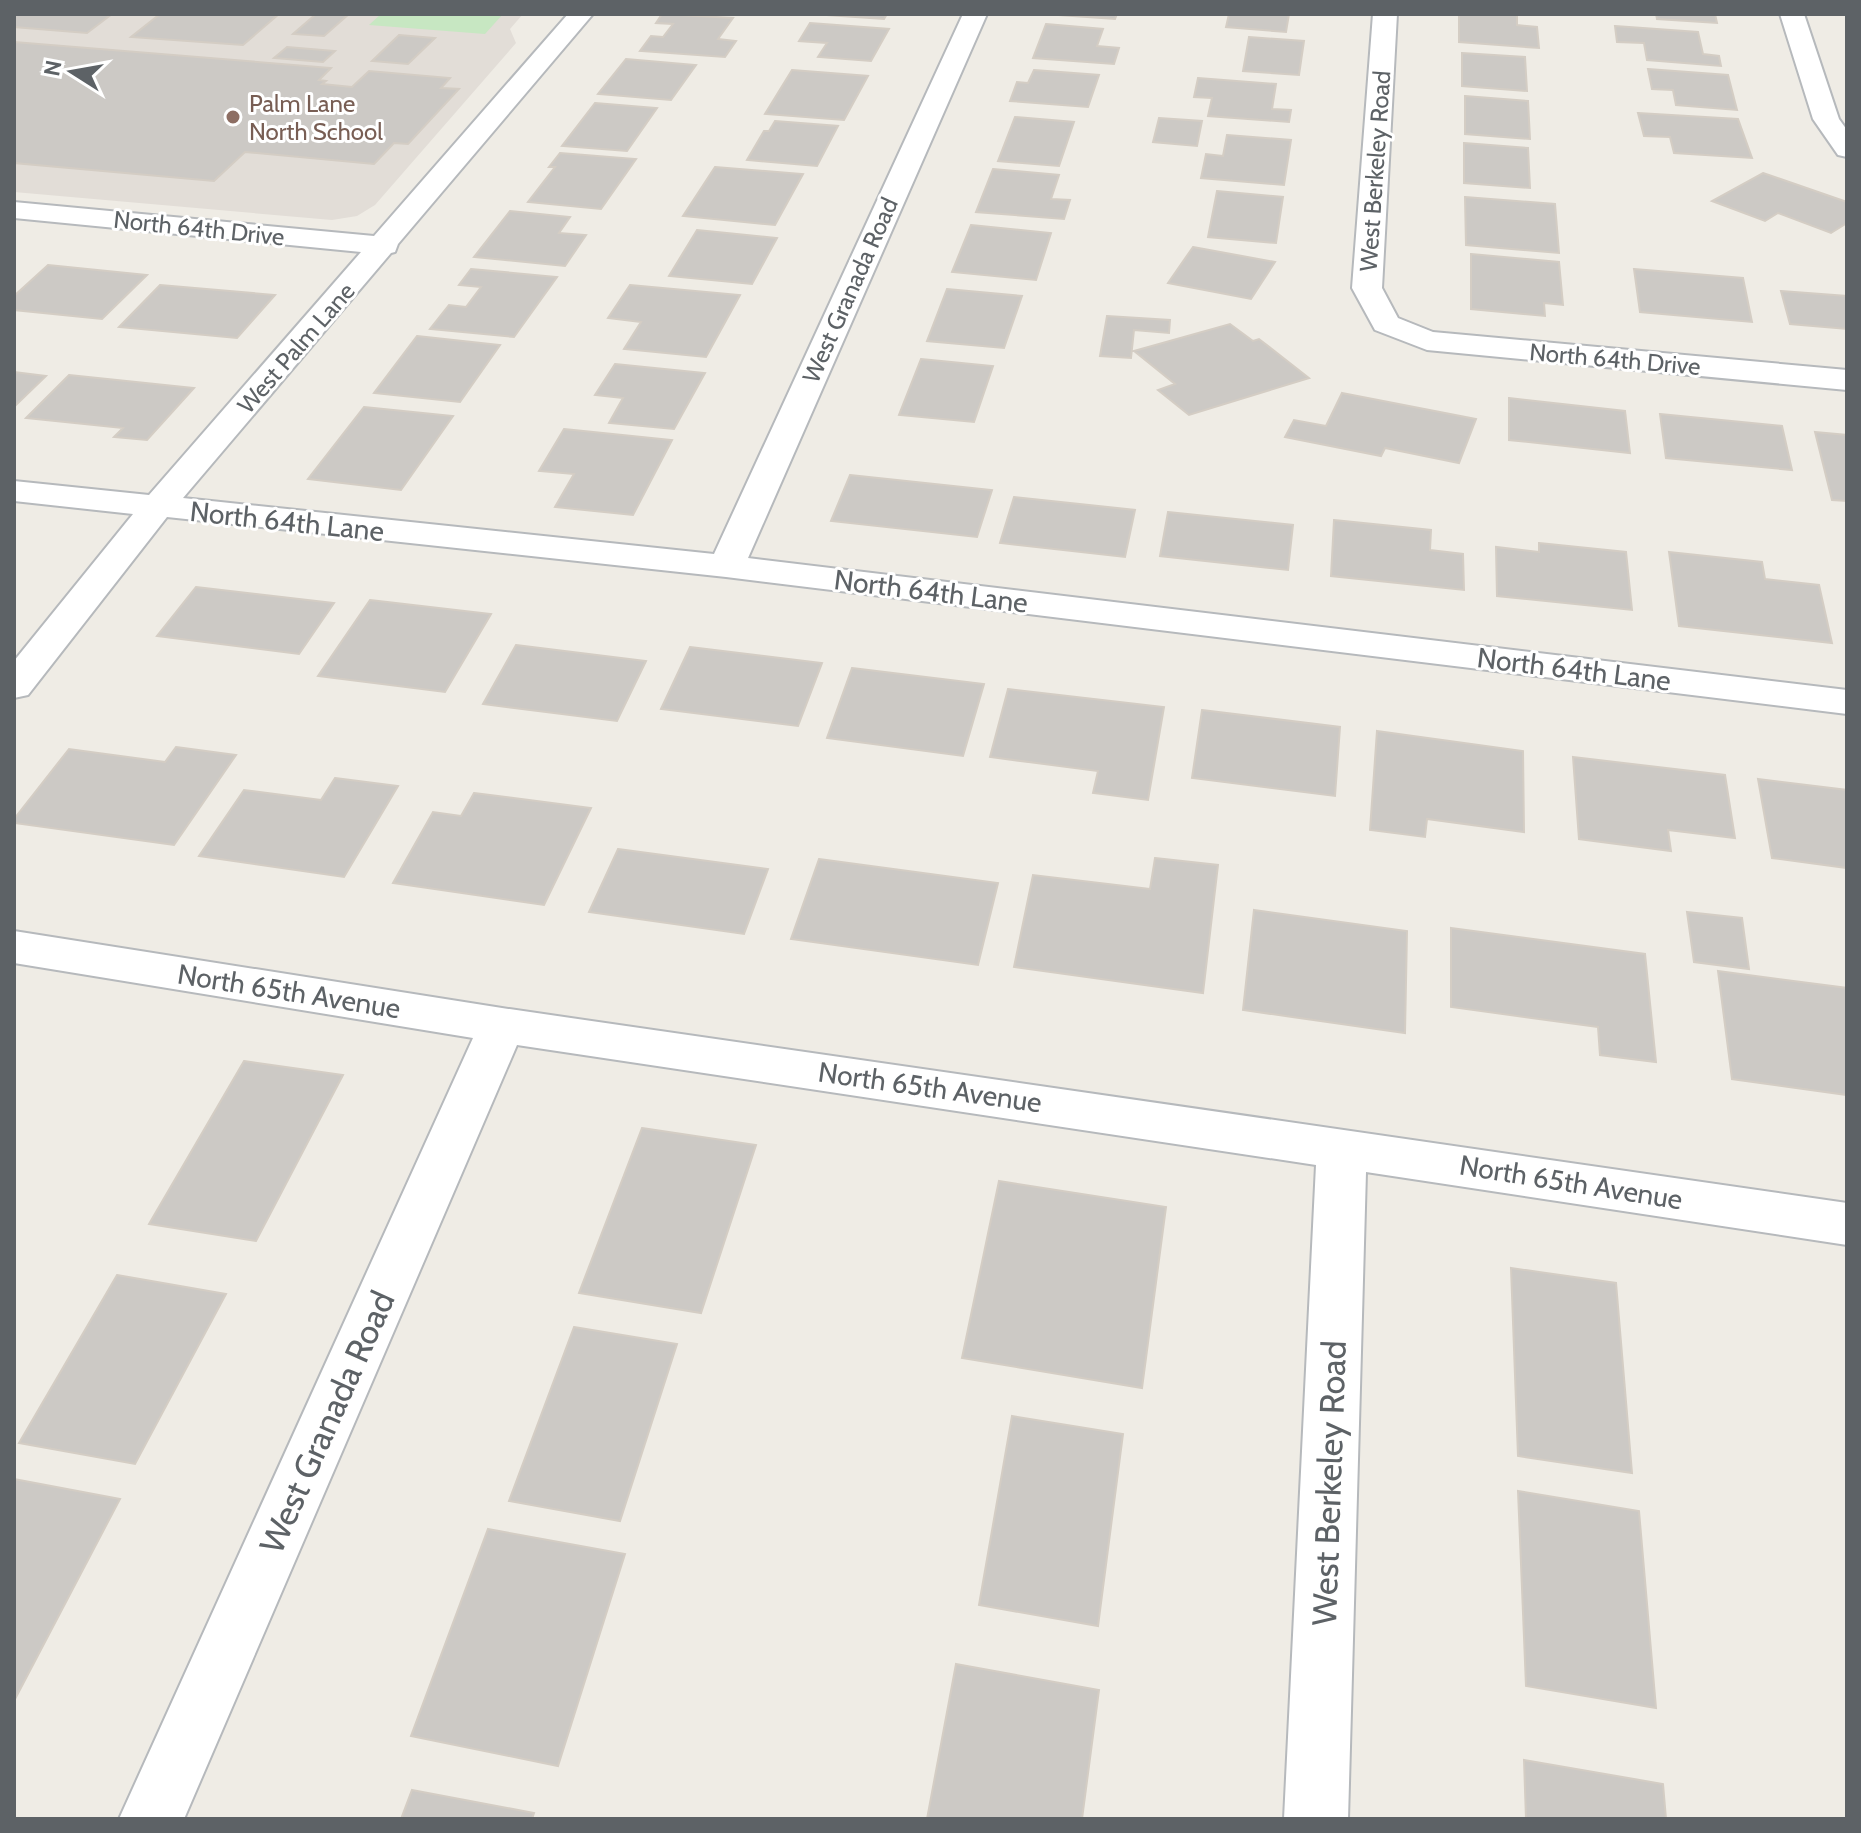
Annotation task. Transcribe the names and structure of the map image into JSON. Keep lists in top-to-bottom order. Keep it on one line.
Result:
{"streets":{"street":["West Berkeley Road","North 64th Drive","West Granada Road","West Palm Lane","North 64th Lane","North 65th Avenue"]},"crossings":[["West Berkeley Road","North 64th Drive"],["West Berkeley Road","North 65th Avenue"],["North 64th Drive","West Palm Lane"],["West Granada Road","North 64th Lane"],["West Granada Road","North 65th Avenue"],["West Palm Lane","North 64th Lane"]],"places":["Palm Lane North School"],"north":"left"}
